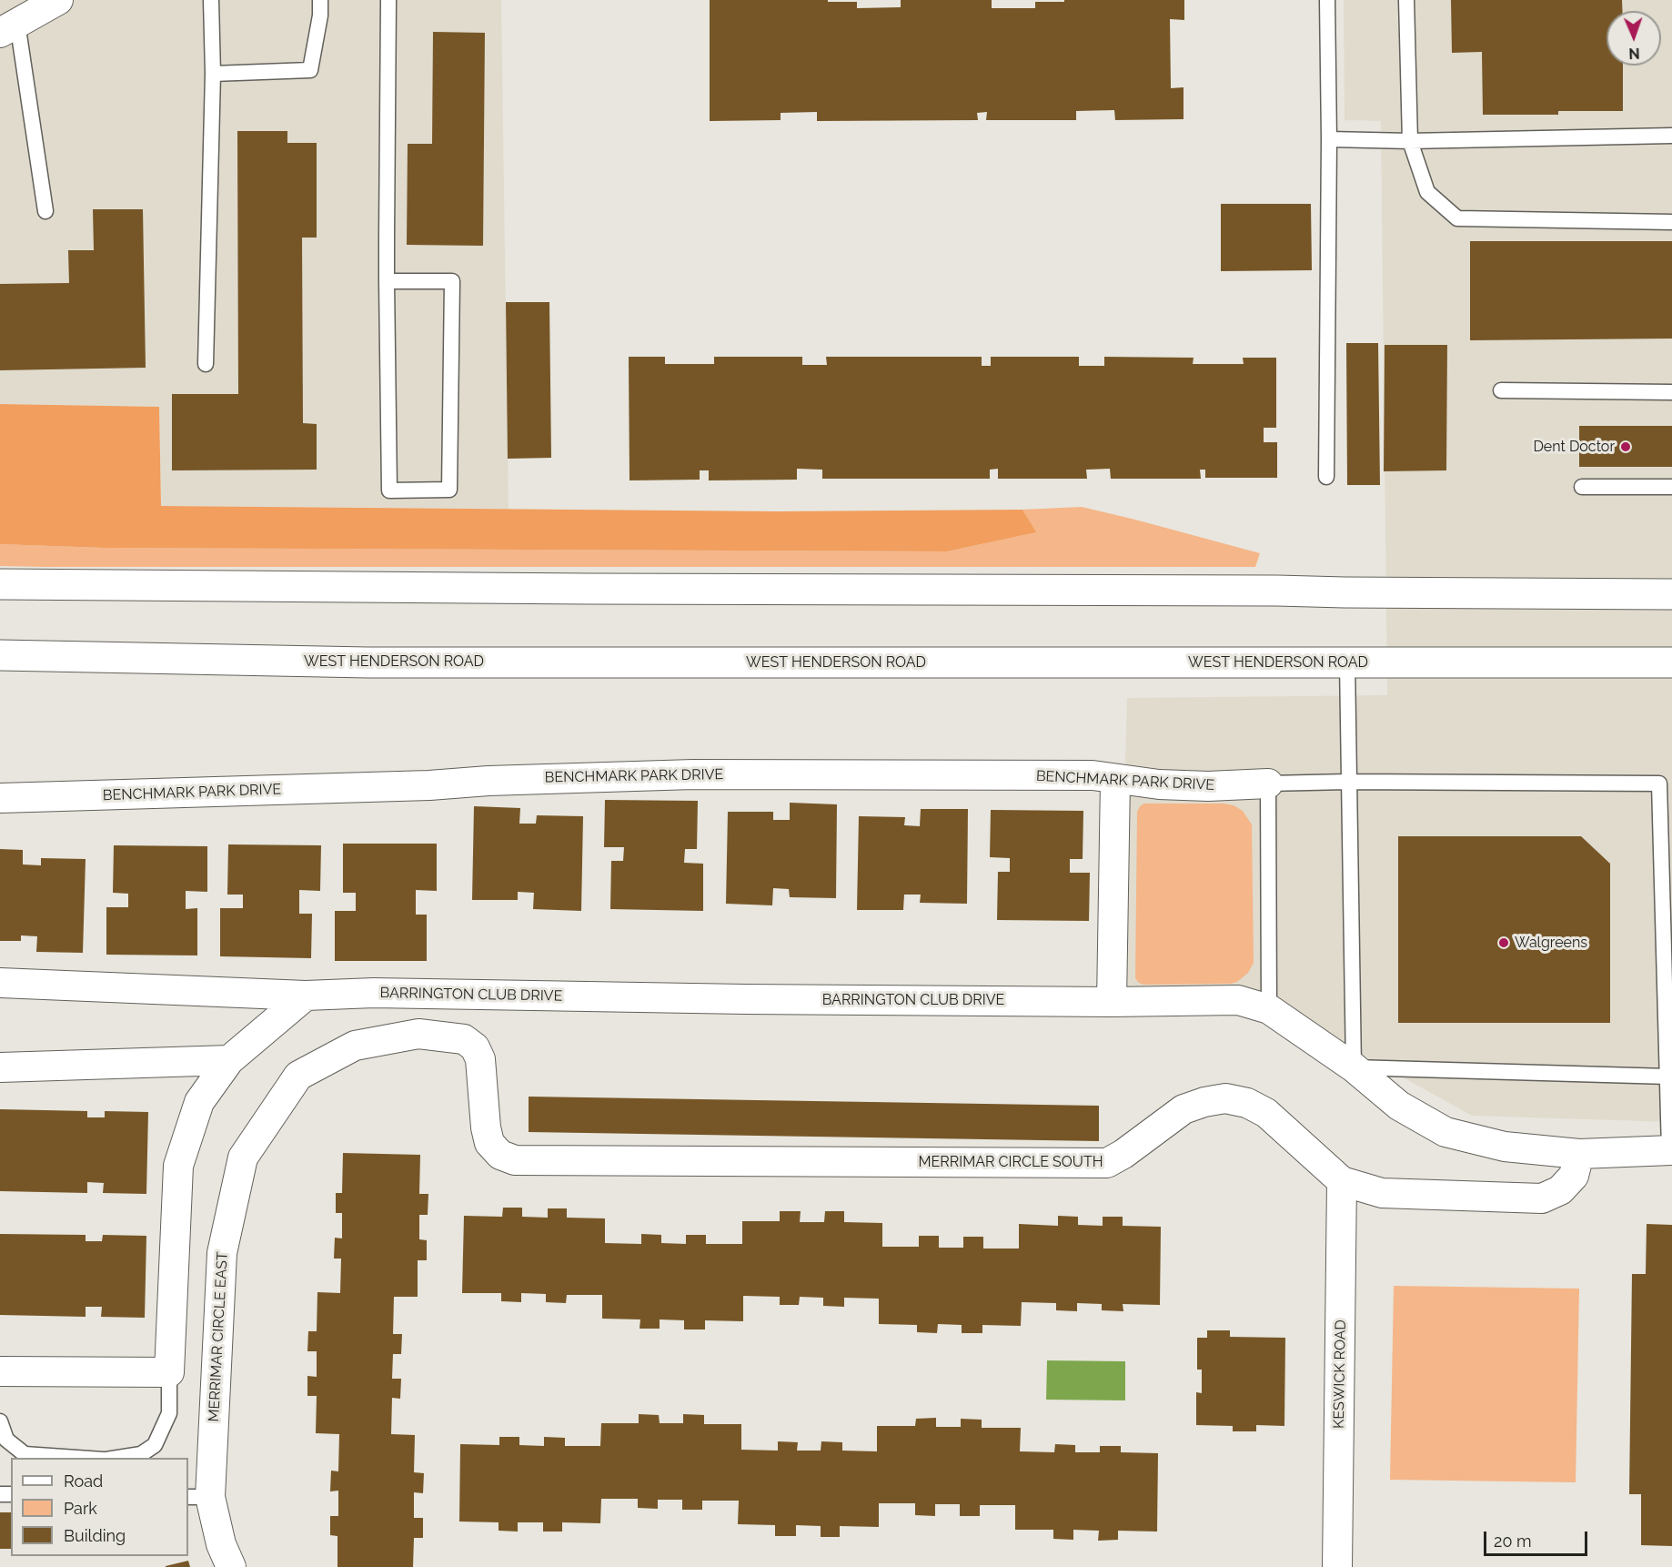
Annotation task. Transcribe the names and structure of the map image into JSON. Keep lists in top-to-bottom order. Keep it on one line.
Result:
{"streets":{"main road":["WEST HENDERSON ROAD"],"street":["BENCHMARK PARK DRIVE","BARRINGTON CLUB DRIVE","MERRIMAR CIRCLE SOUTH","MERRIMAR CIRCLE EAST","KESWICK ROAD"]},"crossings":[["BARRINGTON CLUB DRIVE","MERRIMAR CIRCLE SOUTH"],["MERRIMAR CIRCLE SOUTH","MERRIMAR CIRCLE EAST"],["MERRIMAR CIRCLE SOUTH","KESWICK ROAD"]],"places":["Dent Doctor","Walgreens"],"legend":["Road","Park","Building"],"scale_bar":"20 m","north":"bottom"}
